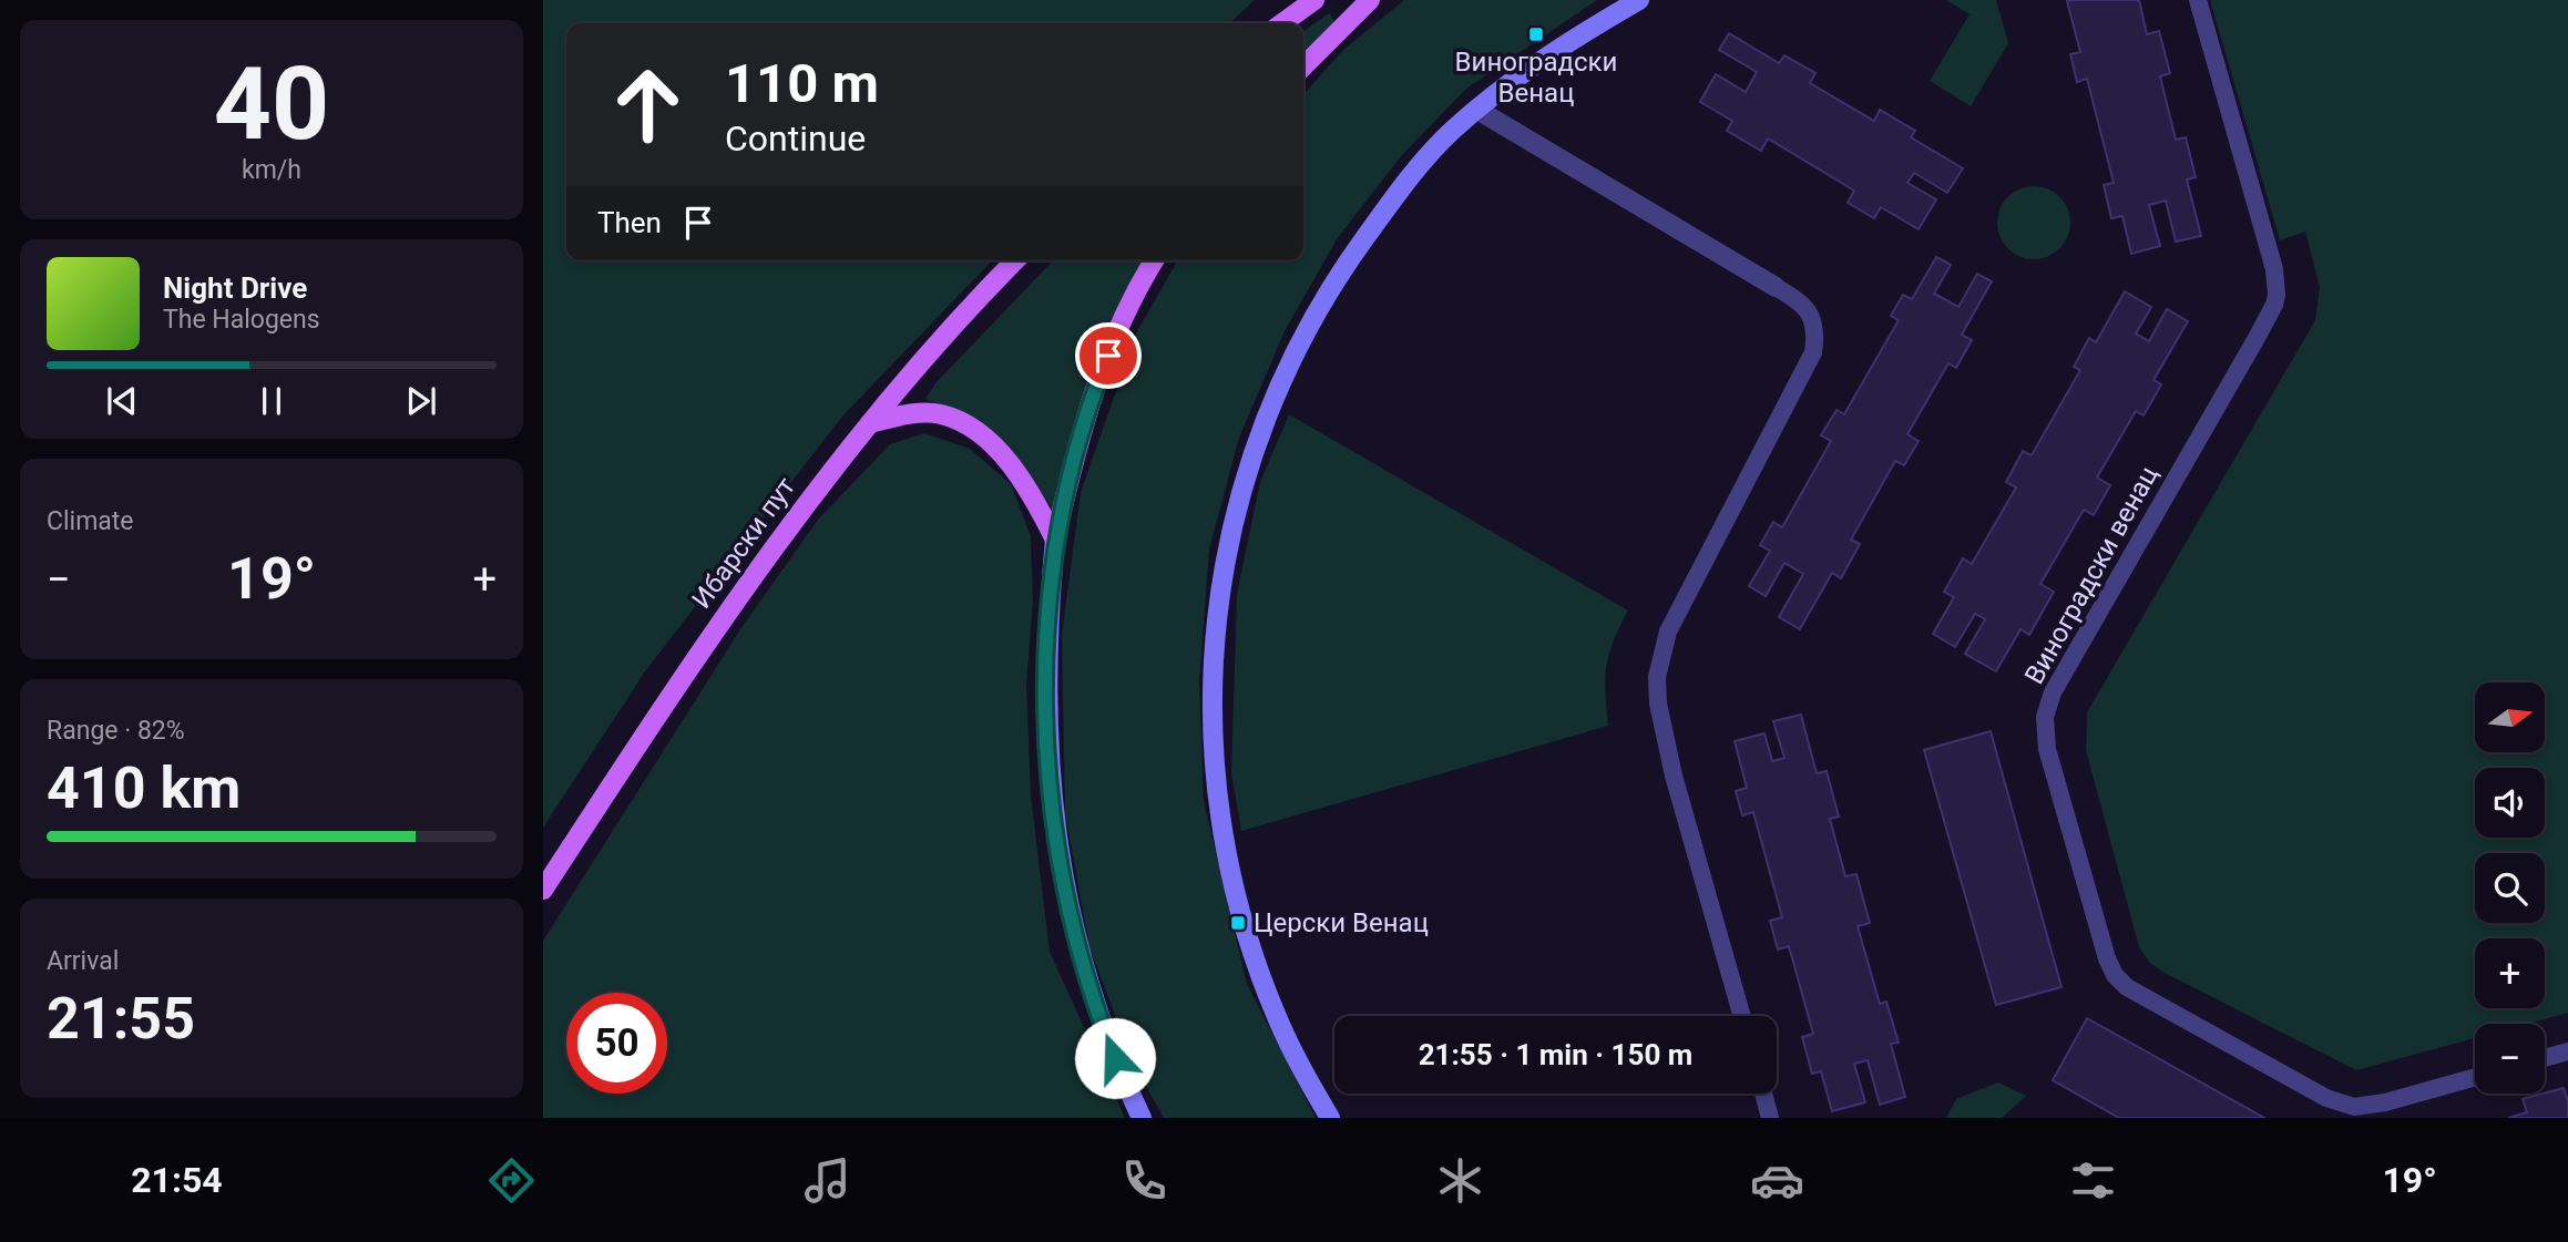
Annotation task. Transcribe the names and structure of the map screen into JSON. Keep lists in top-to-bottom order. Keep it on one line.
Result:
{"streets":{"main road":["Ибарски пут"],"lane":["Виноградски венац"]},"places":{"transit":["Виноградски Венац","Церски Венац"]},"north":"right","page":{"tile":[["40","km/h"],"Climate",["Range · 82%","410 km"],["Arrival","21:55"]],"turn":["110 m","Continue"],"then":"Then","song":["Night Drive","The Halogens"],"heat":["−","19°","+"],"map_buttons":["+","−"],"limit":"50","trip":"21:55 · 1 min · 150 m","tabs":["21:54","19°"]}}
